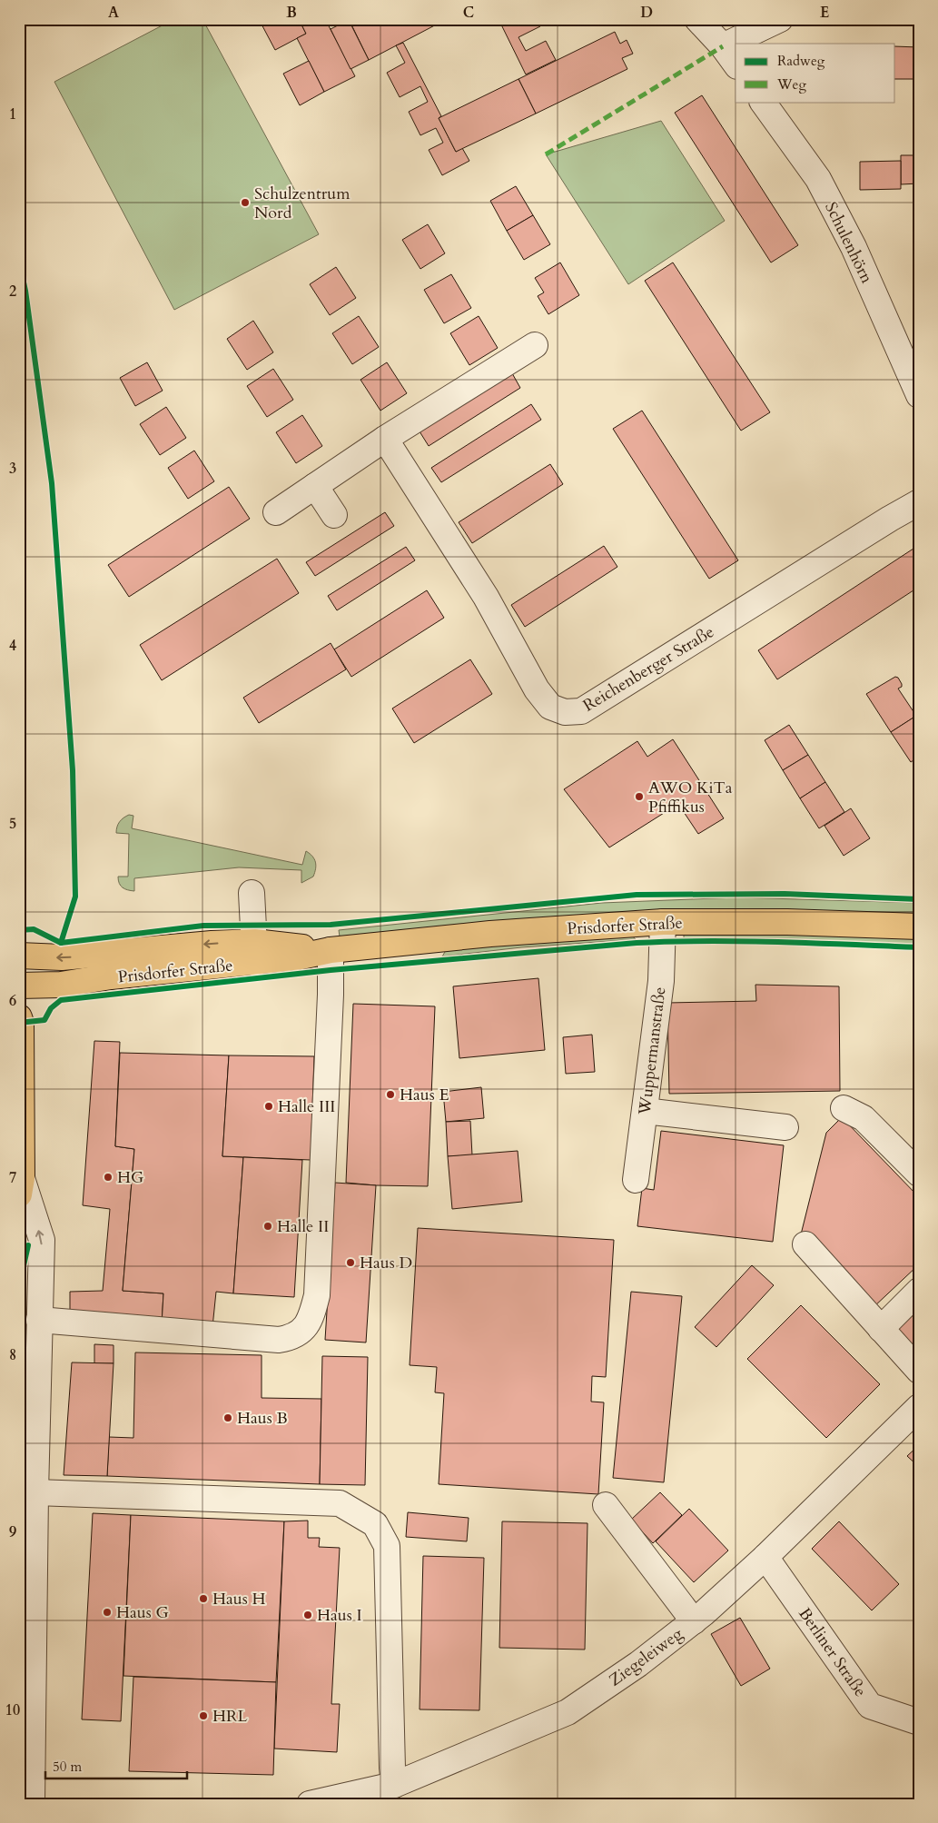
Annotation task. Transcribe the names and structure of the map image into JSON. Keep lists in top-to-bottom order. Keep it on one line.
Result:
{"streets":{"main road":["Prisdorfer Straße"],"street":["Schulenhörn","Reichenberger Straße","Wuppermanstraße","Berliner Straße","Ziegeleiweg"]},"crossings":[["Prisdorfer Straße","Wuppermanstraße"],["Berliner Straße","Ziegeleiweg"]],"places":["Schulzentrum Nord","AWO KiTa Pfiffikus","Haus E","Halle III","HG","Halle II","Haus D","Haus B","Haus H","Haus G","Haus I","HRL"],"legend":["Radweg","Weg"],"scale_bar":"50 m","grid":{"columns":["A","B","C","D","E"],"rows":["1","2","3","4","5","6","7","8","9","10"]}}
